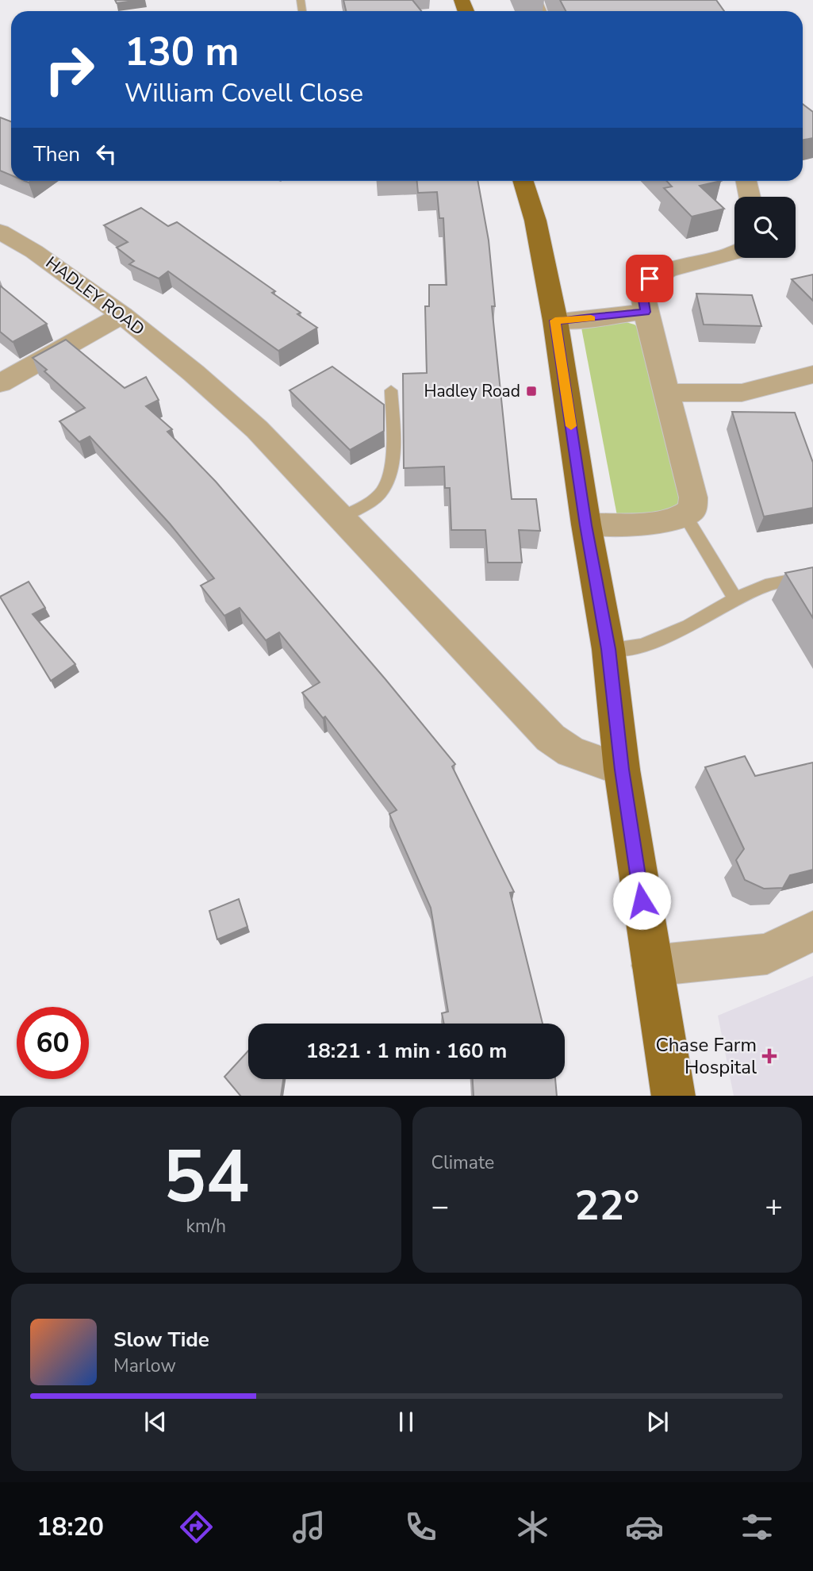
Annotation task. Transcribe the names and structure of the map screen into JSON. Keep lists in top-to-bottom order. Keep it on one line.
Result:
{"streets":{"street":["HADLEY ROAD"]},"places":{"transit":["Hadley Road"],"health":["Chase Farm Hospital"]},"page":{"turn":["130 m","William Covell Close"],"then":"Then","limit":"60","trip":"18:21 · 1 min · 160 m","tile":[["54","km/h"],"Climate"],"heat":["−","22°","+"],"song":["Slow Tide","Marlow"],"tabs":"18:20"}}
